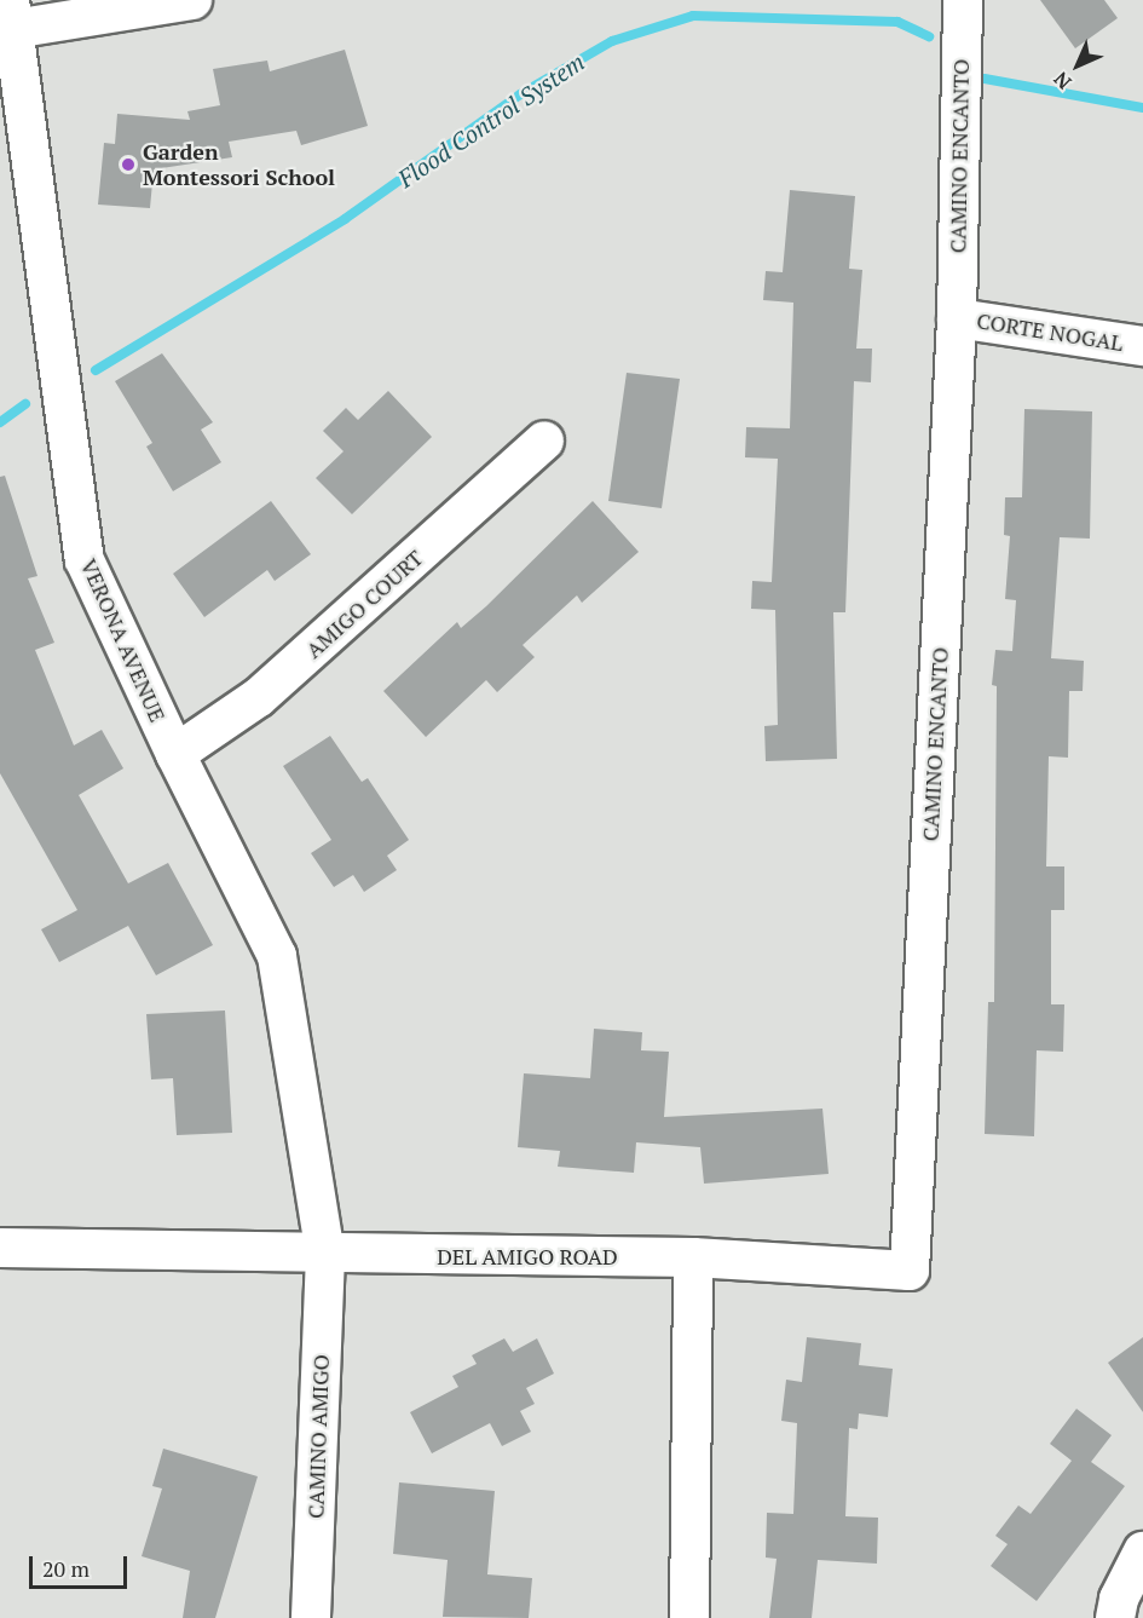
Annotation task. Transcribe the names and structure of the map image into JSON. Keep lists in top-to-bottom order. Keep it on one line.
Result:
{"streets":{"street":["CAMINO ENCANTO","CORTE NOGAL","AMIGO COURT","VERONA AVENUE","DEL AMIGO ROAD","CAMINO AMIGO"]},"crossings":[["CAMINO ENCANTO","CORTE NOGAL"],["CAMINO ENCANTO","DEL AMIGO ROAD"],["AMIGO COURT","VERONA AVENUE"],["VERONA AVENUE","DEL AMIGO ROAD"],["VERONA AVENUE","CAMINO AMIGO"],["DEL AMIGO ROAD","CAMINO AMIGO"]],"water":["Flood Control System"],"places":["Garden Montessori School"],"scale_bar":"20 m","north":"bottom left"}
